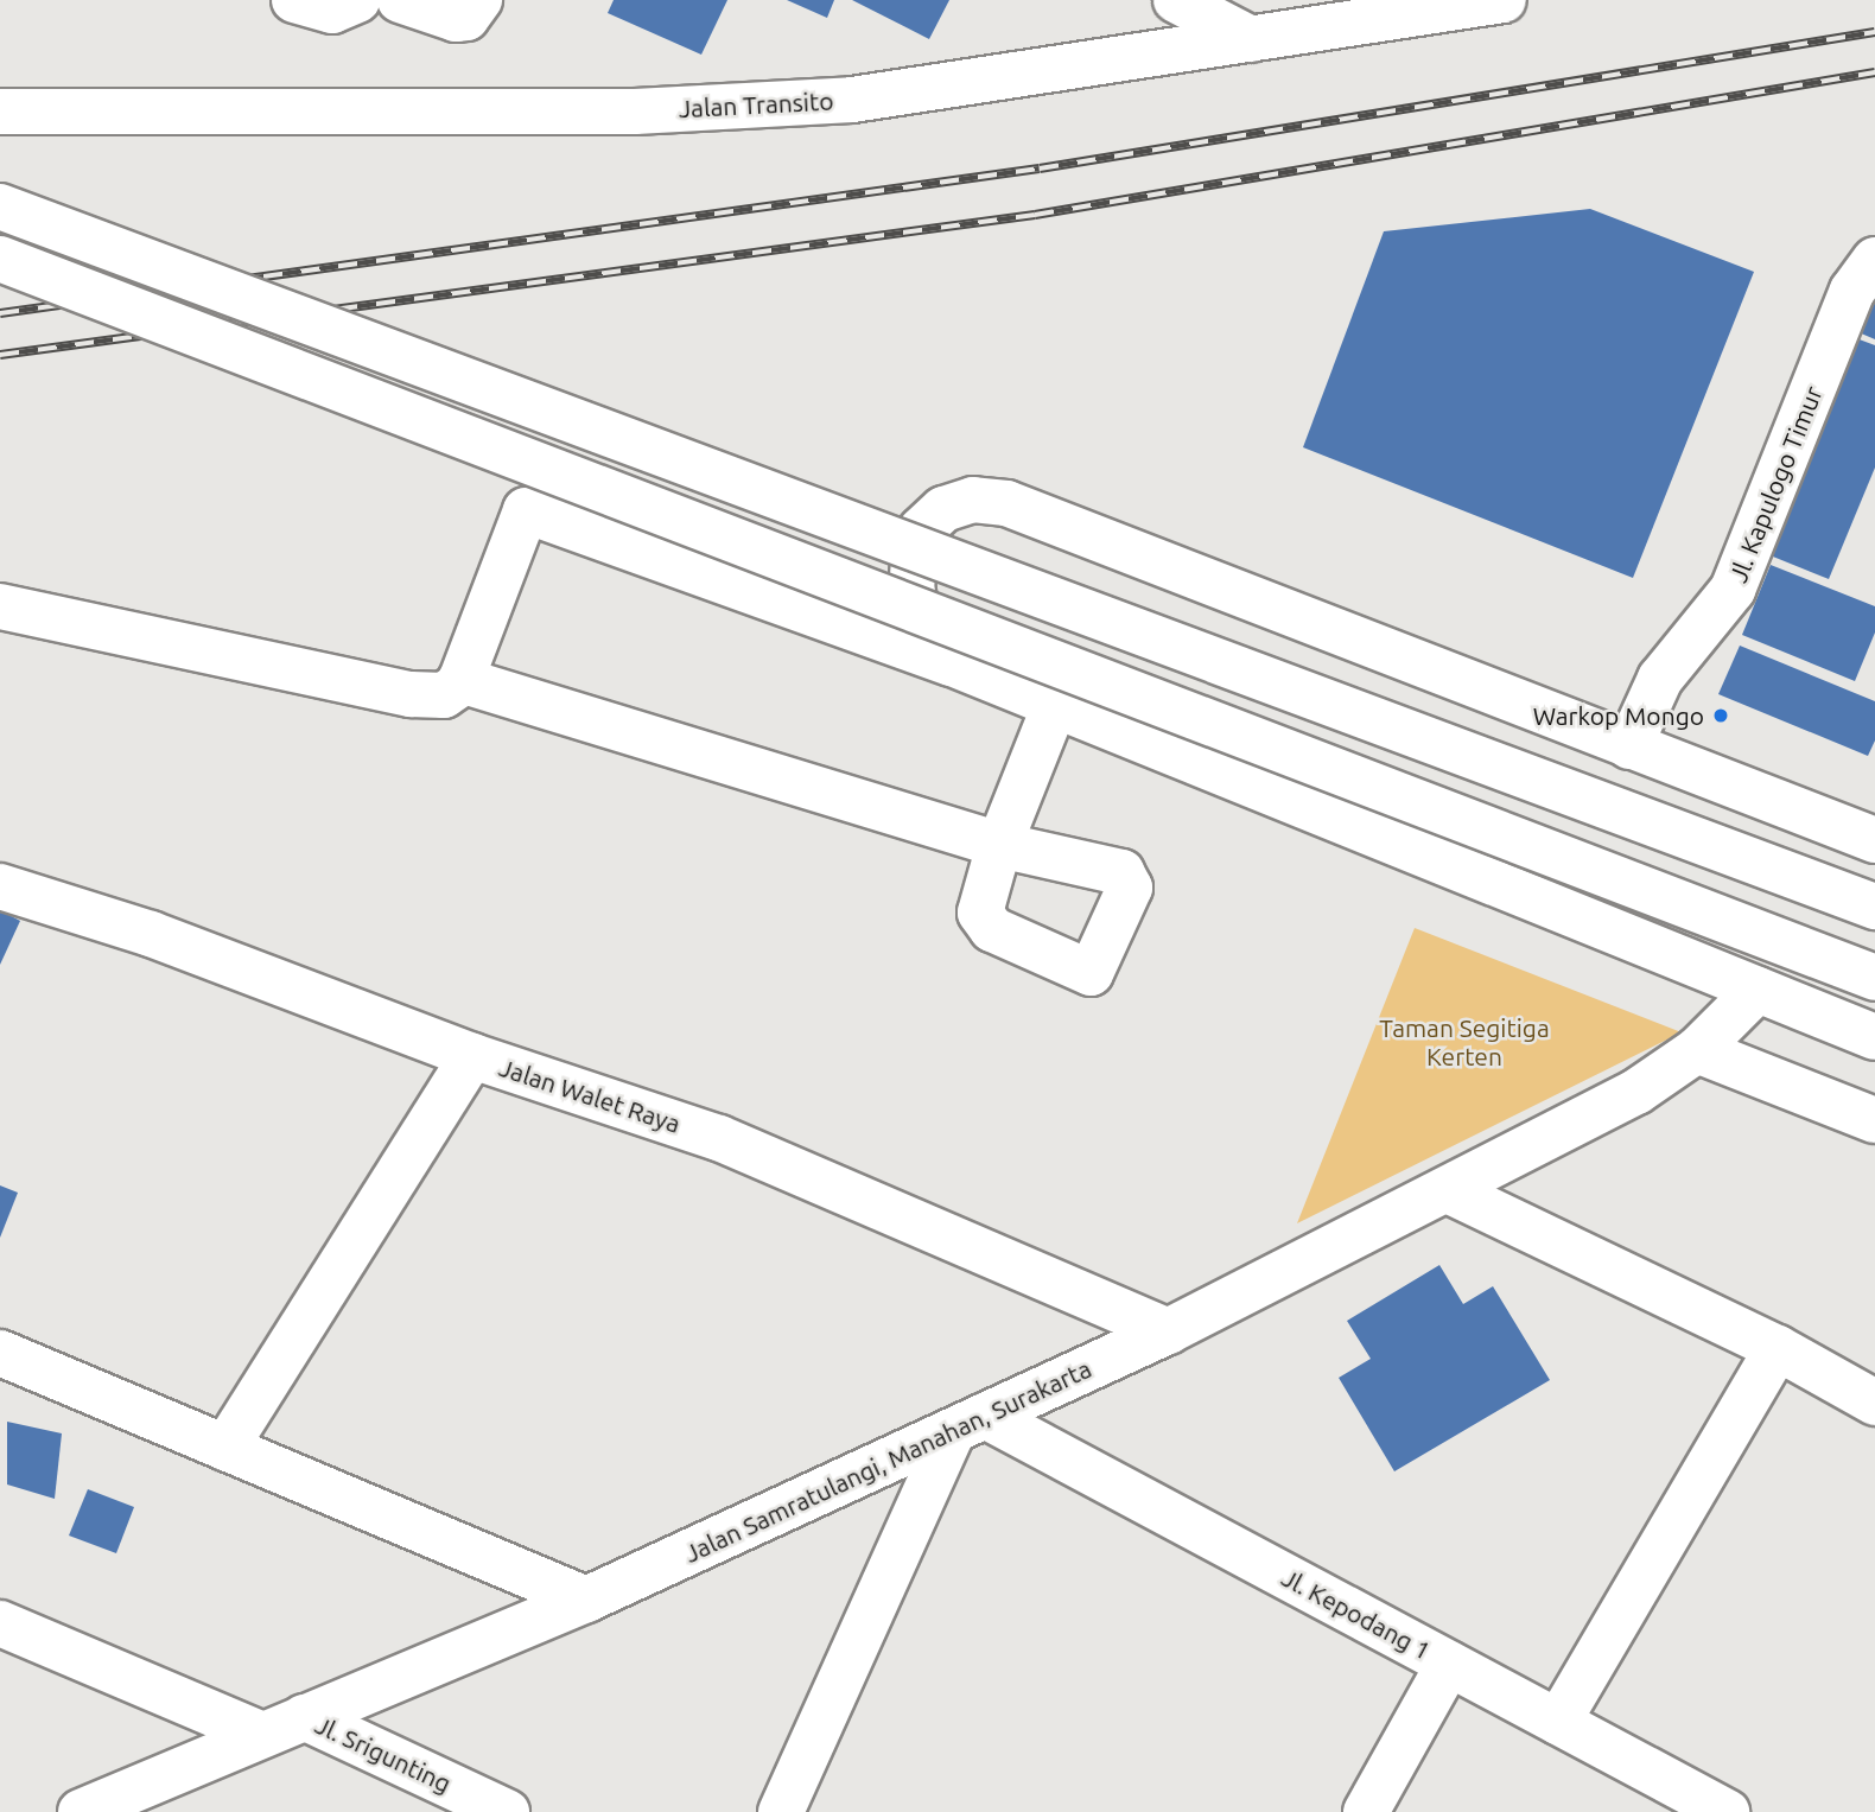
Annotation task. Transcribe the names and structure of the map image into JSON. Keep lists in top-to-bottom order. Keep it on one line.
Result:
{"streets":{"main road":["Jalan Transito","Jl. Kapulogo Timur","Jalan Walet Raya","Jalan Samratulangi, Manahan, Surakarta","Jl. Kepodang 1","Jl. Srigunting"]},"crossings":[["Jalan Walet Raya","Jalan Samratulangi, Manahan, Surakarta"],["Jalan Samratulangi, Manahan, Surakarta","Jl. Kepodang 1"],["Jalan Samratulangi, Manahan, Surakarta","Jl. Srigunting"]],"parks":["Taman Segitiga Kerten"],"places":["Warkop Mongo"]}
